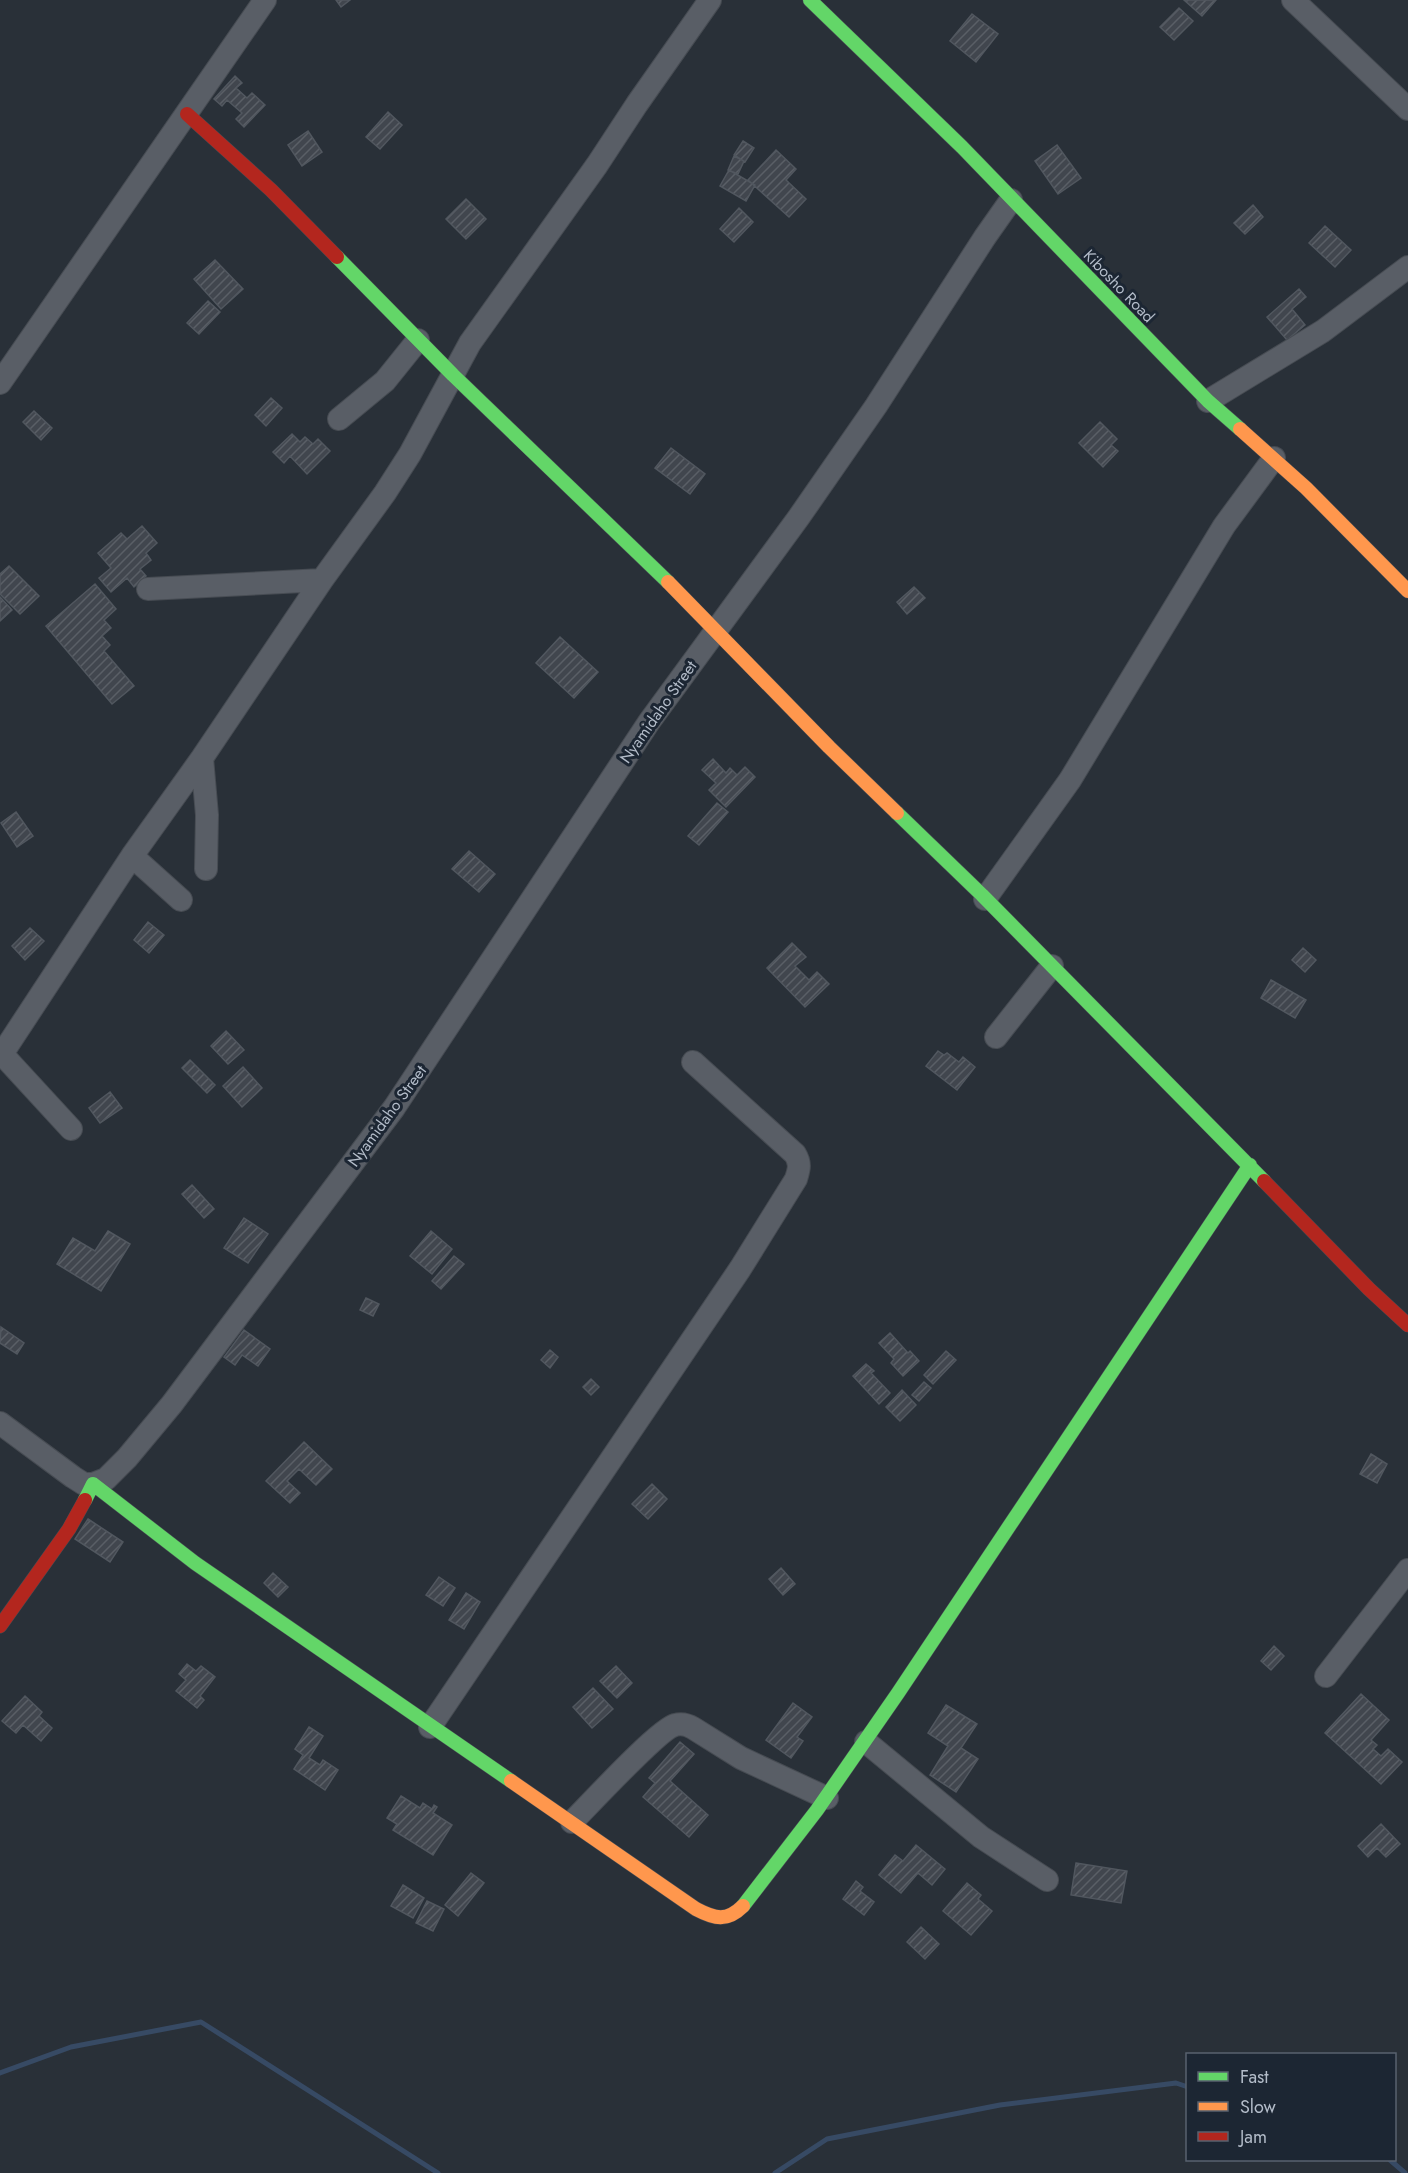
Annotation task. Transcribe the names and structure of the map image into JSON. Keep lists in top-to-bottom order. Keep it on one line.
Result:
{"streets":{"street":["Kibosho Road","Nyamidaho Street"]},"crossings":[["Kibosho Road","Nyamidaho Street"]],"legend":["Fast","Slow","Jam"]}
